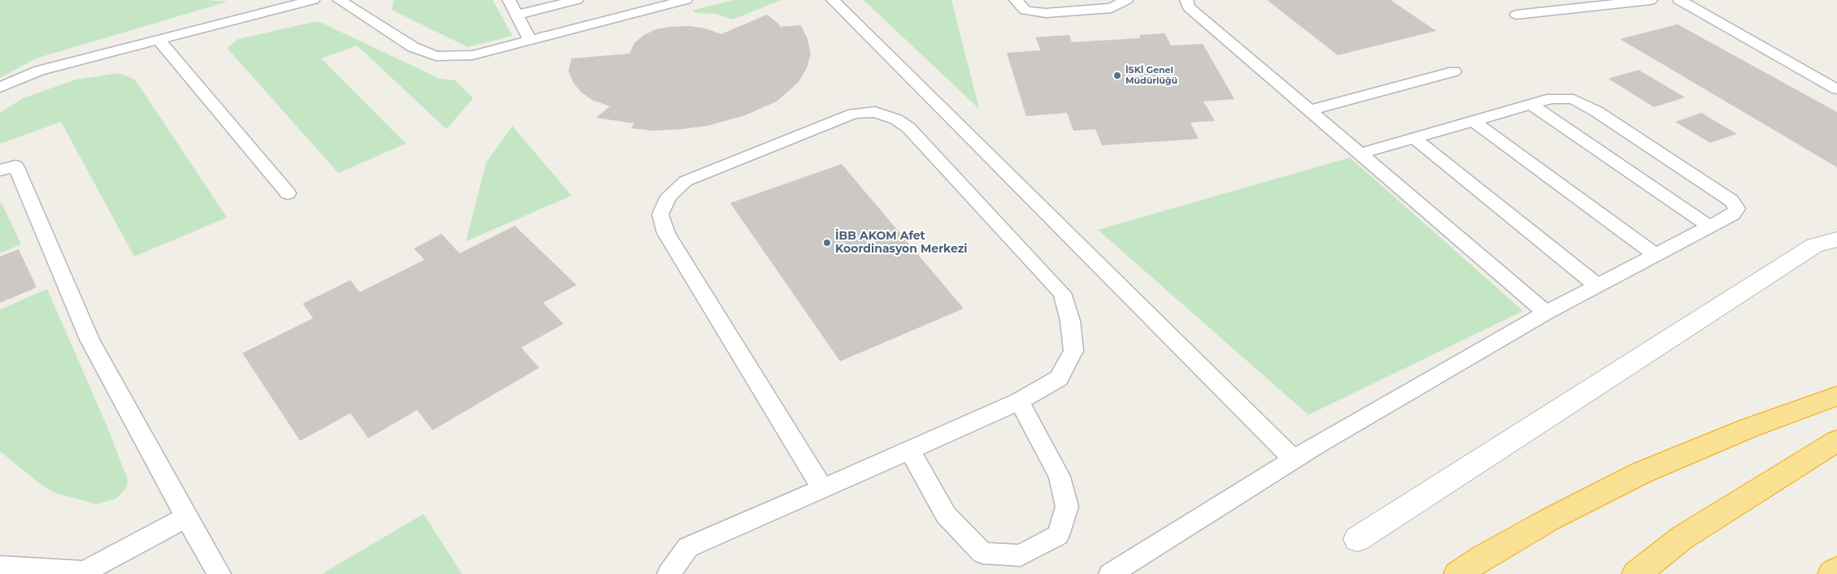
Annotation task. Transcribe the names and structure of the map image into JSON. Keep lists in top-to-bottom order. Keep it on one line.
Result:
{"places":["İSKİ Genel Müdürlüğü","İBB AKOM Afet Koordinasyon Merkezi"]}
